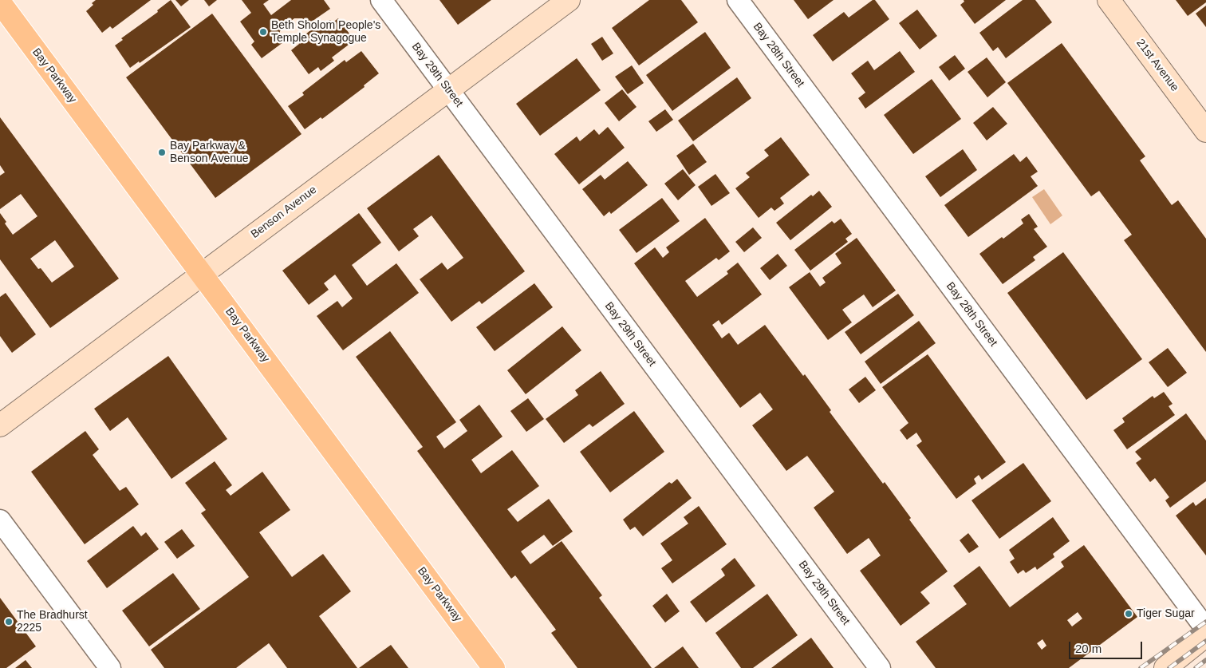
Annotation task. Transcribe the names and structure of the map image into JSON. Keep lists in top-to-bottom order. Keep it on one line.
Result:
{"streets":{"main road":["Bay Parkway"],"street":["Bay 28th Street","21st Avenue","Bay 29th Street","Benson Avenue"]},"crossings":[["Bay 29th Street","Benson Avenue"],["Bay Parkway","Benson Avenue"]],"places":["Beth Sholom People's Temple Synagogue","Bay Parkway & Benson Avenue","Tiger Sugar","The Bradhurst 2225"],"scale_bar":"20 m"}
